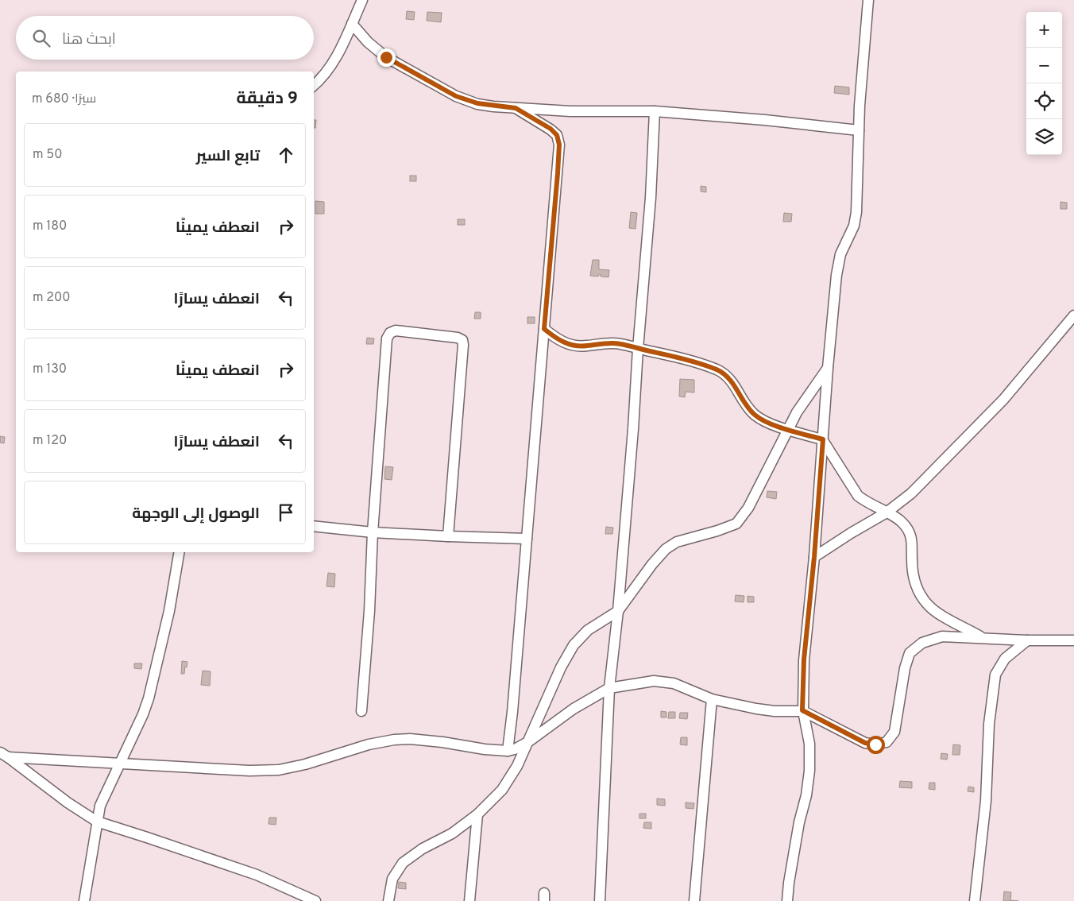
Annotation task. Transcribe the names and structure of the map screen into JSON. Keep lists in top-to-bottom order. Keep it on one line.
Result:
{"page":{"map_buttons":["+","−"],"search":"ابحث هنا","heading":["9 دقيقة","سيرًا · 680 m"],"list":[["تابع السير","50 m"],["انعطف يمينًا","180 m"],["انعطف يسارًا","200 m"],["انعطف يمينًا","130 m"],["انعطف يسارًا","120 m"],"الوصول إلى الوجهة"]}}
